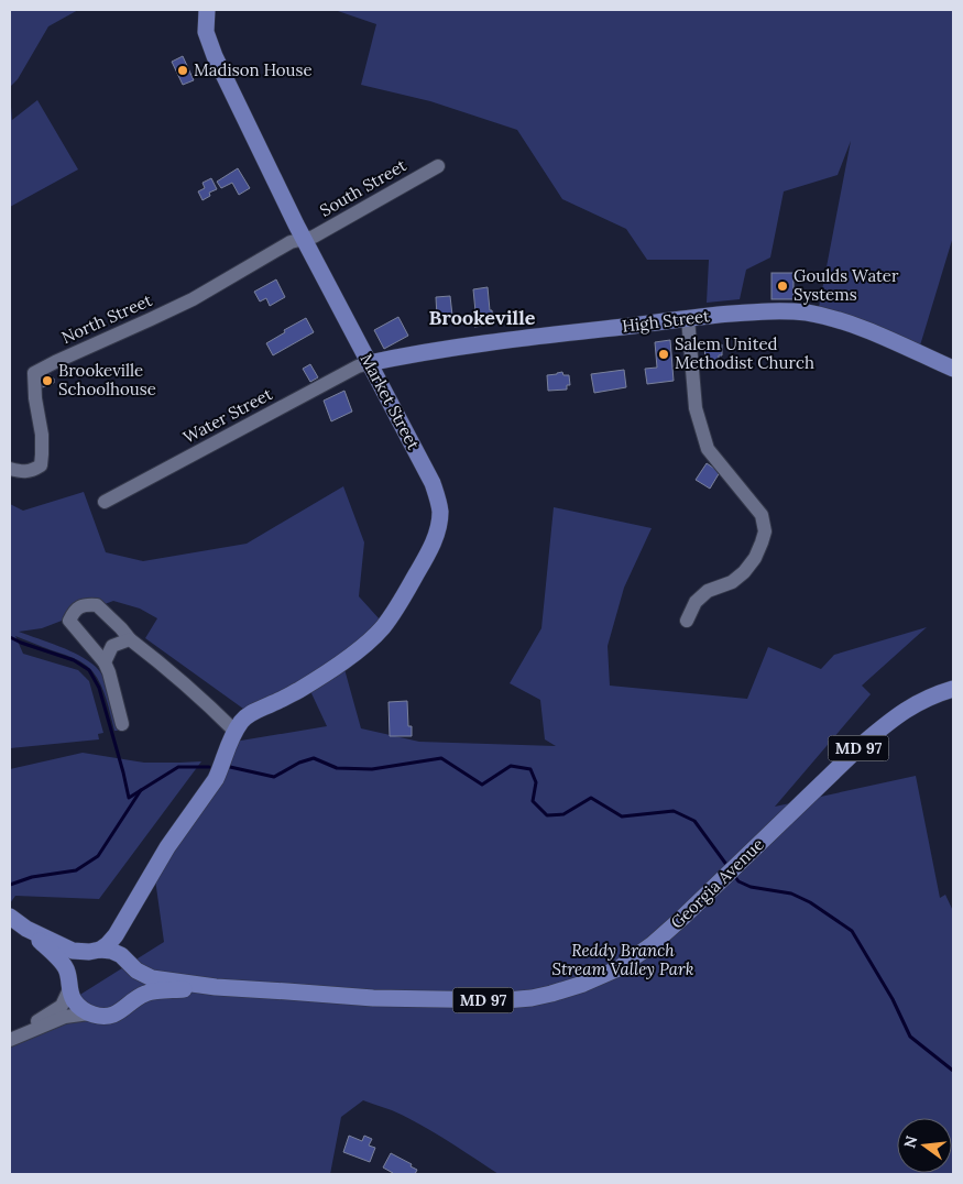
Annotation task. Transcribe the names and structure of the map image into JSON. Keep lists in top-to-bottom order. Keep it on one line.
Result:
{"streets":{"main road":["High Street","Market Street","MD 97","Georgia Avenue"],"street":["South Street","North Street","Water Street"]},"crossings":[["South Street","North Street"],["South Street","Market Street"],["North Street","Market Street"],["High Street","Market Street"],["High Street","Water Street"],["Market Street","Water Street"]],"districts":["Brookeville"],"parks":["Reddy Branch Stream Valley Park"],"places":["Madison House","Goulds Water Systems","Salem United Methodist Church","Brookeville Schoolhouse"],"north":"left"}
